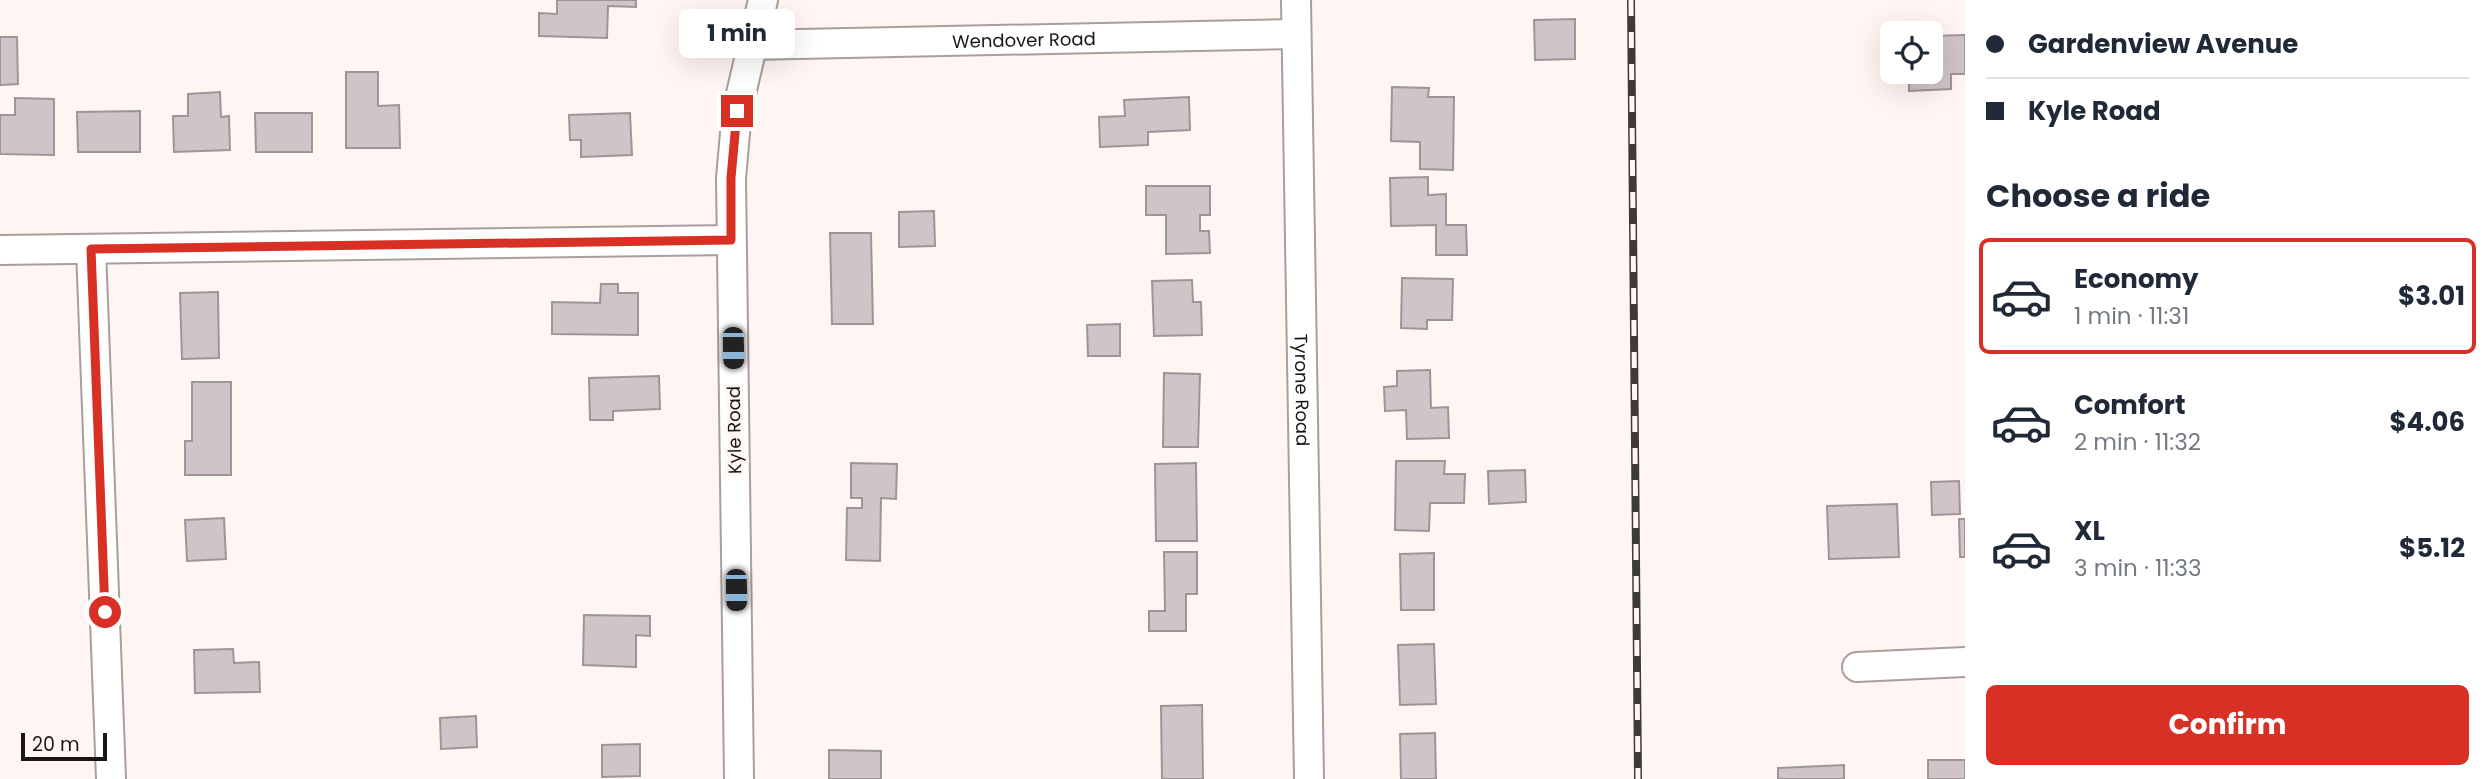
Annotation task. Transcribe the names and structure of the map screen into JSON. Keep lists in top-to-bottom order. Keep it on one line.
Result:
{"streets":{"street":["Wendover Road","Tyrone Road","Kyle Road"]},"crossings":[["Wendover Road","Tyrone Road"],["Wendover Road","Kyle Road"]],"scale_bar":"20 m","page":{"banner":["Gardenview Avenue","Kyle Road"],"bubble":"1 min","heading":"Choose a ride","list":[{"name":"Economy","note":"1 min · 11:31","value":"$3.01"},{"name":"Comfort","note":"2 min · 11:32","value":"$4.06"},{"name":"XL","note":"3 min · 11:33","value":"$5.12"}],"buttons":"Confirm","scale":"20 m"}}
